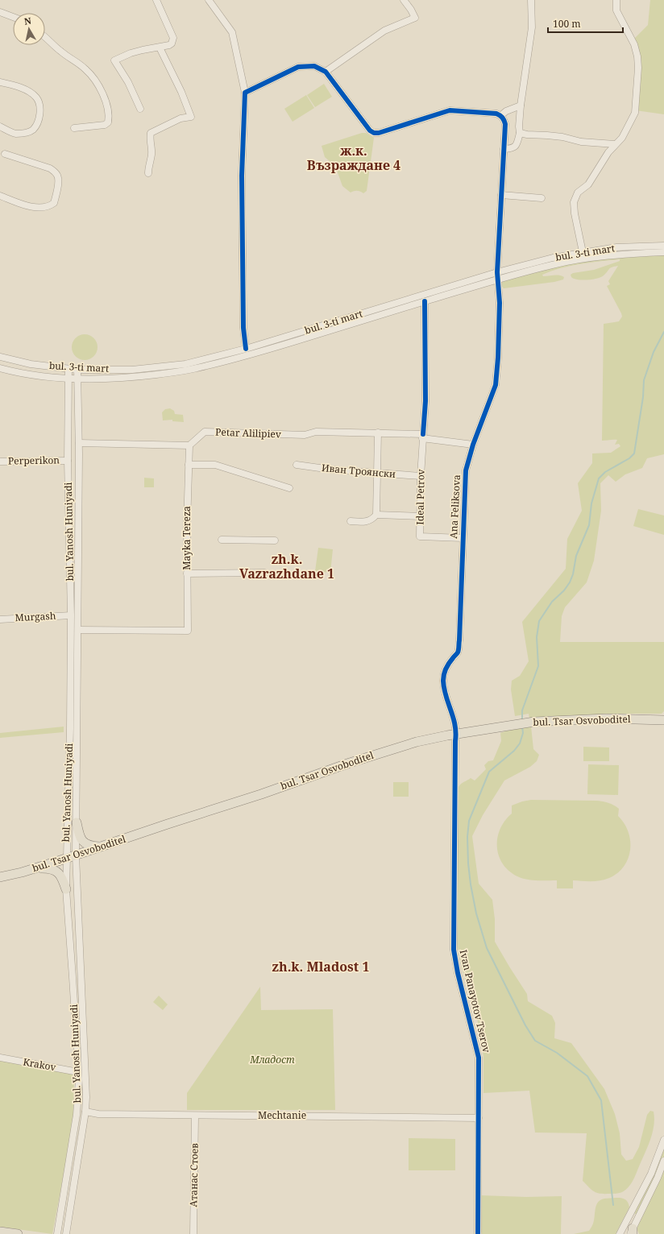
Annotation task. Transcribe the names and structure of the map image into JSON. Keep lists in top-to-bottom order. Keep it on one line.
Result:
{"streets":{"main road":["bul. Tsar Osvoboditel"],"street":["bul. 3-ti mart","Petar Alilipiev","Perperikon","Иван Троянски","Ideal Petrov","Ana Feliksova","bul. Yanosh Huniyadi","Mayka Tereza","Murgash","Ivan Panayotov Tserov","Krakov","Mechtanie","Атанас Стоев"]},"crossings":[["bul. 3-ti mart","Ideal Petrov"],["bul. 3-ti mart","Ana Feliksova"],["bul. 3-ti mart","bul. Yanosh Huniyadi"],["Petar Alilipiev","Ideal Petrov"],["Petar Alilipiev","Ana Feliksova"],["Petar Alilipiev","Mayka Tereza"],["Perperikon","bul. Yanosh Huniyadi"],["Иван Троянски","Ideal Petrov"],["Ideal Petrov","Ana Feliksova"],["Ana Feliksova","bul. Tsar Osvoboditel"],["Ana Feliksova","Ivan Panayotov Tserov"],["bul. Yanosh Huniyadi","Mayka Tereza"],["bul. Yanosh Huniyadi","Murgash"],["bul. Yanosh Huniyadi","bul. Tsar Osvoboditel"],["bul. Yanosh Huniyadi","Krakov"],["bul. Yanosh Huniyadi","Mechtanie"],["bul. Tsar Osvoboditel","Ivan Panayotov Tserov"],["Ivan Panayotov Tserov","Mechtanie"],["Mechtanie","Атанас Стоев"]],"districts":["ж.к. Възраждане 4","zh.k. Vazrazhdane 1","zh.k. Mladost 1"],"parks":["Младост"],"scale_bar":"100 m","north":"top"}
